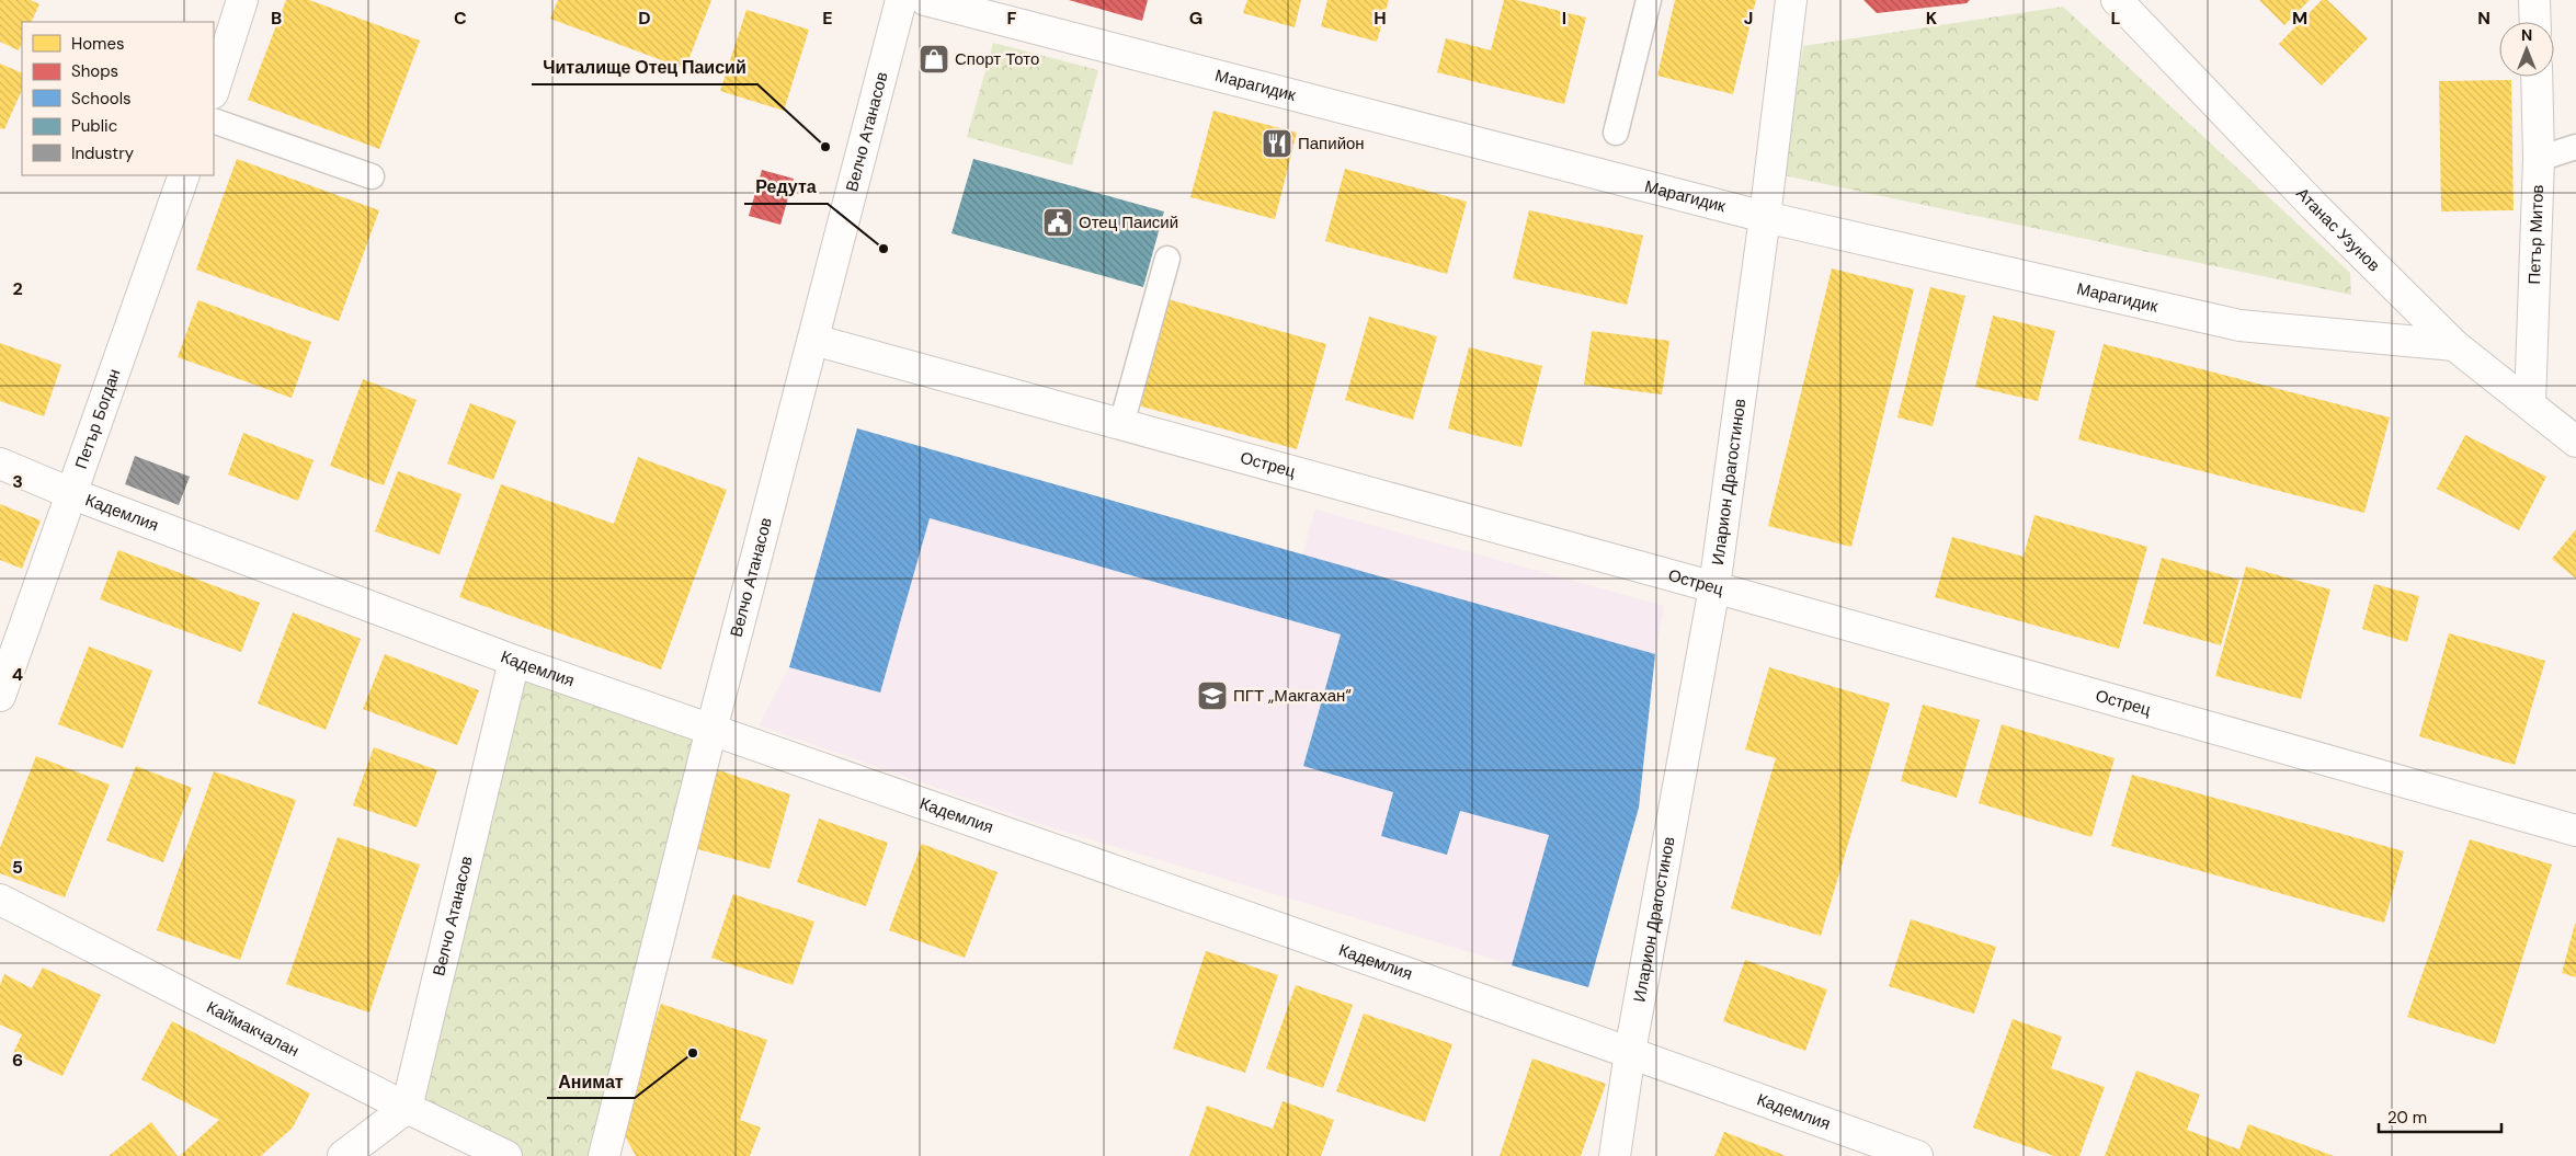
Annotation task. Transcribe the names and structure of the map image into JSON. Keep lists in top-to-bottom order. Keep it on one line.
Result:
{"streets":{"street":["Марагидик","Велчо Атанасов","Атанас Узунов","Петър Митов","Петър Богдан","Острец","Иларион Драгостинов","Кадемлия","Каймакчалан"]},"crossings":[["Марагидик","Атанас Узунов"],["Марагидик","Иларион Драгостинов"],["Велчо Атанасов","Острец"],["Велчо Атанасов","Кадемлия"],["Велчо Атанасов","Каймакчалан"],["Атанас Узунов","Петър Митов"],["Петър Богдан","Кадемлия"],["Острец","Иларион Драгостинов"],["Иларион Драгостинов","Кадемлия"]],"places":{"shop":["Спорт Тото"],"restaurant":["Папийон"],"other":["Читалище Отец Паисий","Редута","Анимат"],"public building":["Отец Паисий"],"school or university":["ПГТ „Макгахан“"]},"legend":["Homes","Shops","Schools","Public","Industry"],"scale_bar":"20 m","north":"top","grid":{"columns":["B","C","D","E","F","G","H","I","J","K","L","M","N"],"rows":["2","3","4","5","6"]}}
